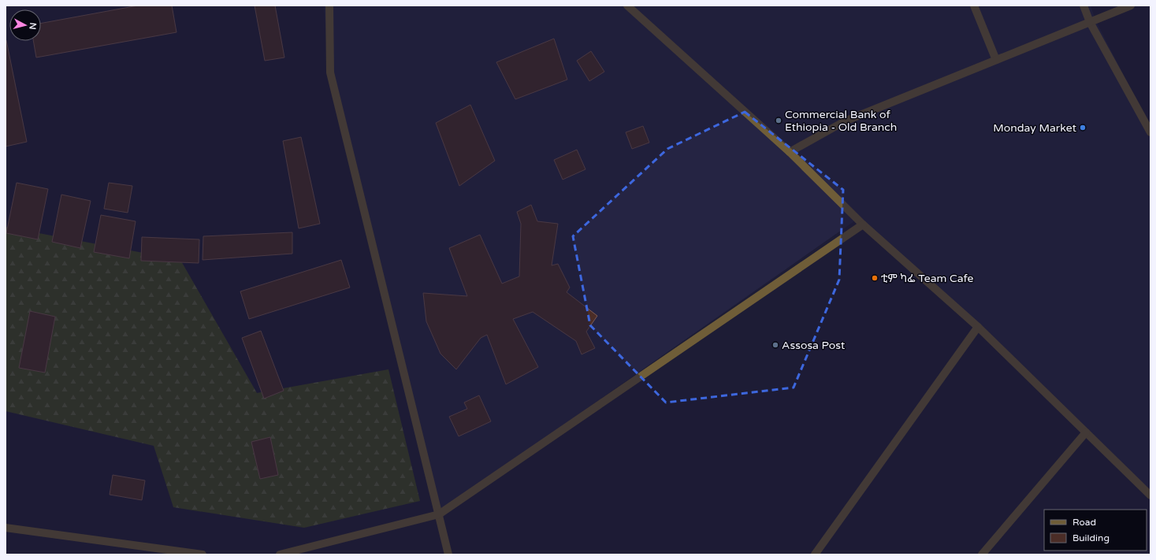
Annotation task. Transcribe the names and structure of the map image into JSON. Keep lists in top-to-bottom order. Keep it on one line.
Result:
{"places":["Commercial Bank of Ethiopia - Old Branch","Monday Market","ቲም ካፌ Team Cafe","Assosa Post"],"legend":["Road","Building"],"north":"right"}
